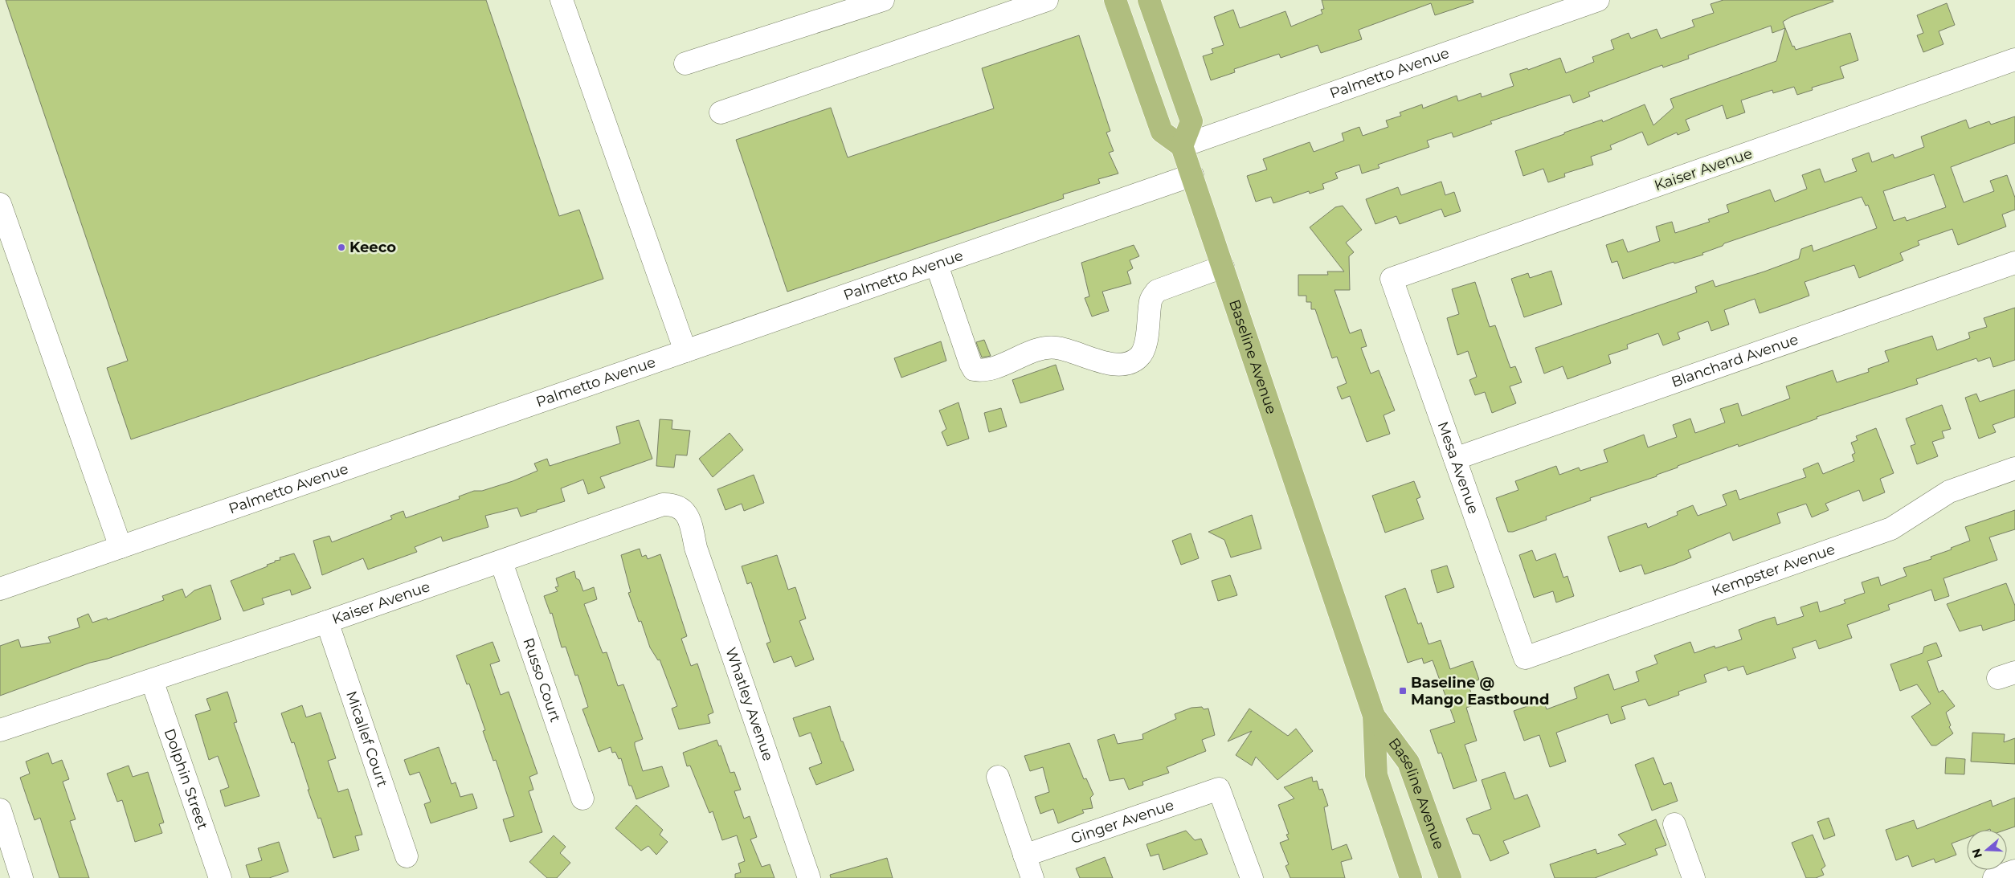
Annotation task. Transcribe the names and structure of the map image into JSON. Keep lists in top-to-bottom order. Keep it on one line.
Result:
{"streets":{"main road":["Baseline Avenue"],"street":["Palmetto Avenue","Kaiser Avenue","Blanchard Avenue","Mesa Avenue","Kempster Avenue","Russo Court","Whatley Avenue","Micallef Court","Dolphin Street","Ginger Avenue"]},"crossings":[["Palmetto Avenue","Baseline Avenue"],["Kaiser Avenue","Mesa Avenue"],["Kaiser Avenue","Russo Court"],["Kaiser Avenue","Whatley Avenue"],["Kaiser Avenue","Micallef Court"],["Kaiser Avenue","Dolphin Street"],["Blanchard Avenue","Mesa Avenue"],["Mesa Avenue","Kempster Avenue"]],"places":{"other":["Keeco"],"transit":["Baseline @ Mango Eastbound"]},"north":"left"}
